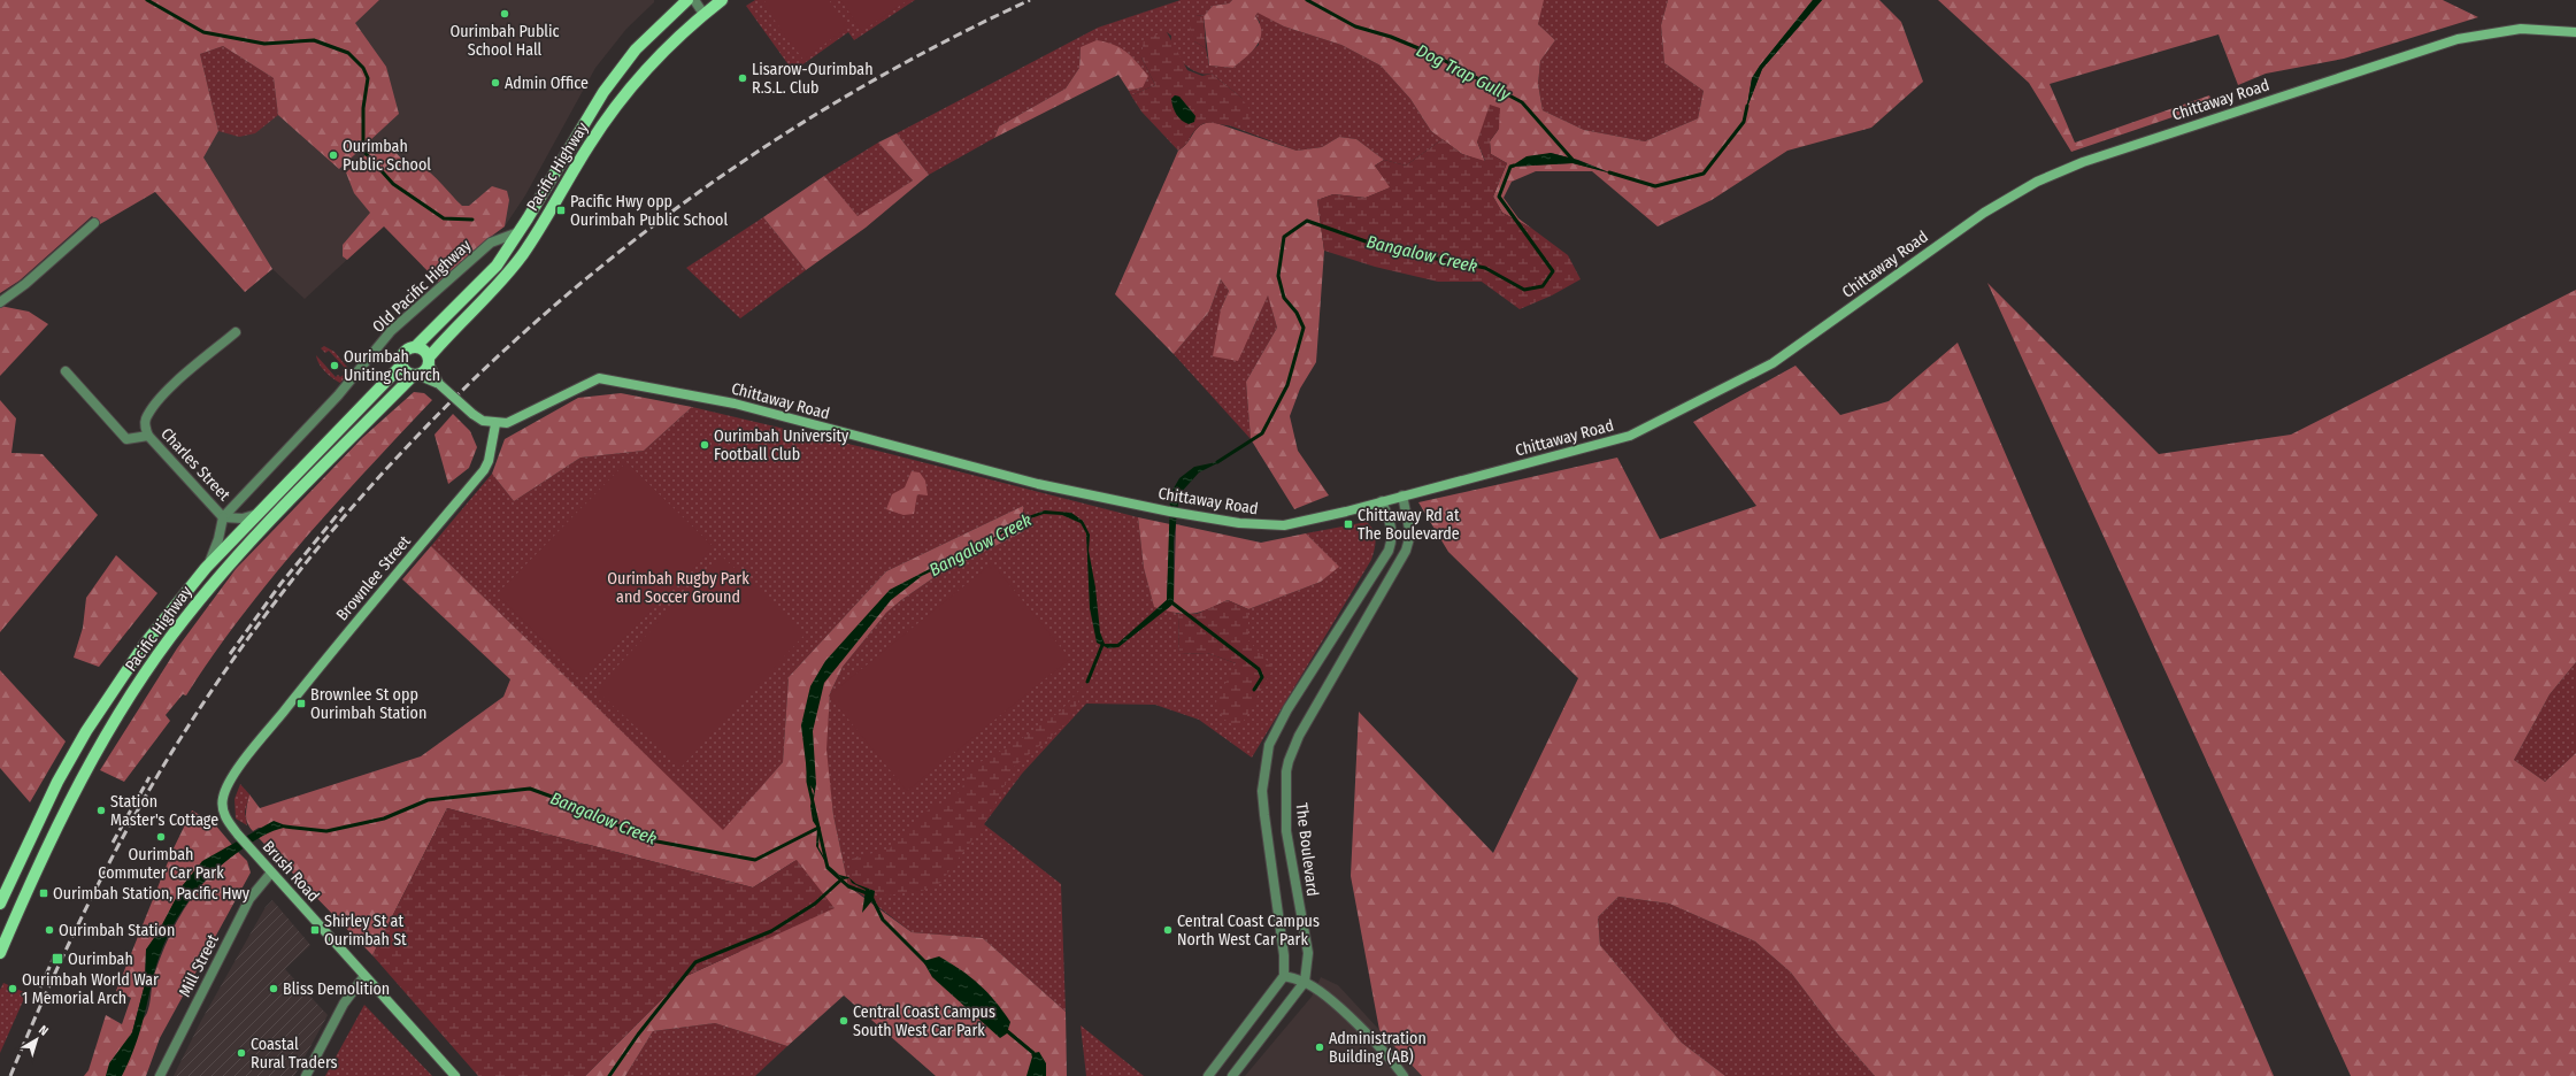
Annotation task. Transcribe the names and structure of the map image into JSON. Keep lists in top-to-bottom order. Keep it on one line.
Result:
{"streets":{"main road":["Chittaway Road","Pacific Highway","Brownlee Street","Brush Road"],"street":["Old Pacific Highway","Charles Street","The Boulevard","Mill Street"]},"crossings":[["Chittaway Road","Brownlee Street"],["Chittaway Road","The Boulevard"],["Pacific Highway","Old Pacific Highway"],["Pacific Highway","Charles Street"],["Old Pacific Highway","Charles Street"],["Brownlee Street","Brush Road"],["Brush Road","Mill Street"]],"water":["Dog Trap Gully","Bangalow Creek"],"parks":["Ourimbah Rugby Park and Soccer Ground"],"places":{"other":["Ourimbah Public School Hall","Lisarow-Ourimbah R.S.L. Club","Admin Office","Ourimbah Public School","Ourimbah Uniting Church","Ourimbah University Football Club","Station Master's Cottage","Ourimbah Commuter Car Park","Ourimbah Station","Central Coast Campus North West Car Park","Ourimbah World War 1 Memorial Arch","Bliss Demolition","Central Coast Campus South West Car Park","Administration Building (AB)","Coastal Rural Traders"],"transit":["Pacific Hwy opp Ourimbah Public School","Chittaway Rd at The Boulevarde","Brownlee St opp Ourimbah Station","Ourimbah Station, Pacific Hwy","Shirley St at Ourimbah St","Ourimbah"]},"north":"top right"}
